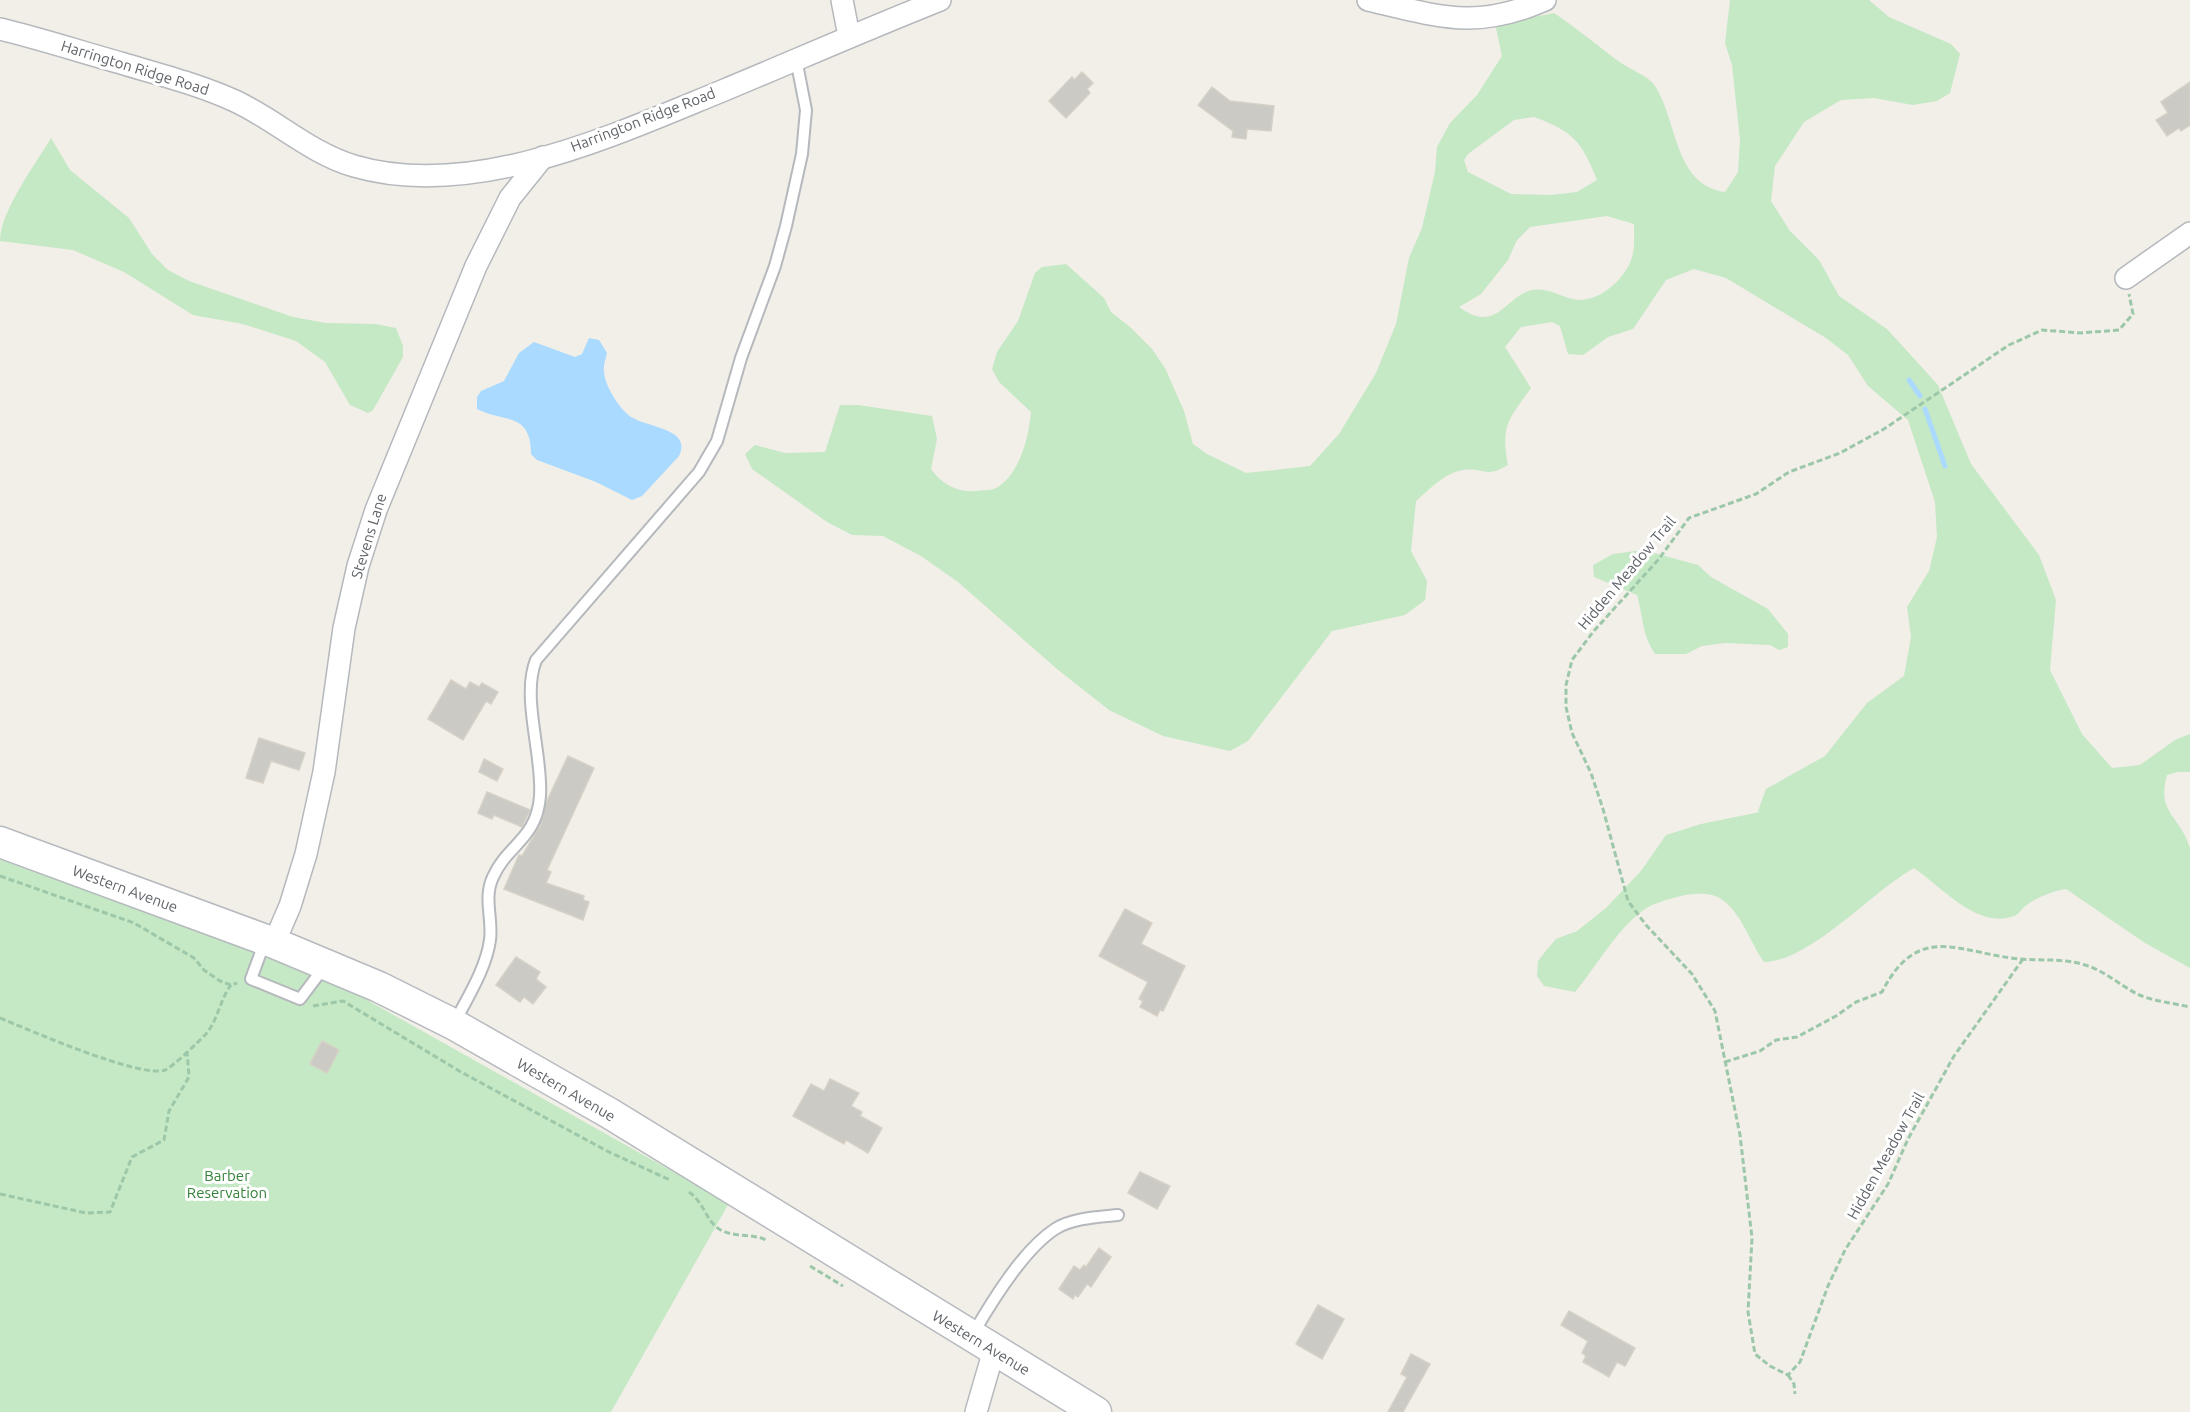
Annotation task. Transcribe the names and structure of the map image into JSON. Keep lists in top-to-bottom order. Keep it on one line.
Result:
{"streets":{"street":["Harrington Ridge Road","Stevens Lane","Western Avenue"],"path":["Hidden Meadow Trail"]},"crossings":[["Harrington Ridge Road","Stevens Lane"],["Stevens Lane","Western Avenue"]],"parks":["Barber Reservation"]}
